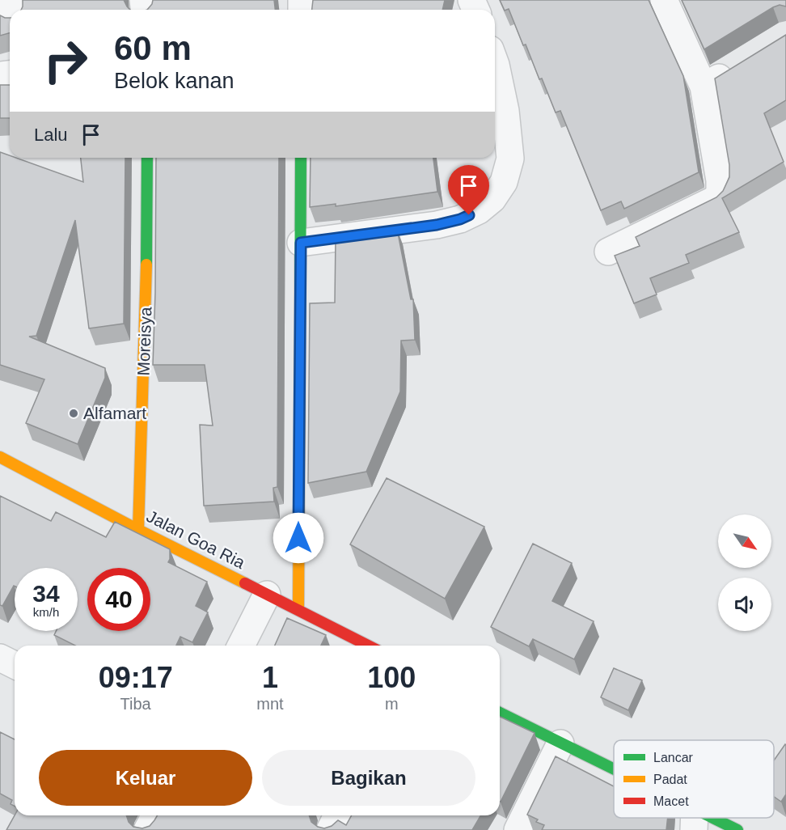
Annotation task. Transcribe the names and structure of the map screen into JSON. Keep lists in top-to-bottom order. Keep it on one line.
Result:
{"streets":{"street":["Moreisya","Jalan Goa Ria"]},"crossings":[["Moreisya","Jalan Goa Ria"]],"places":["Alfamart"],"legend":["Lancar","Padat","Macet"],"north":"bottom right","page":{"turn":["60 m","Belok kanan"],"then":"Lalu","speed":"34 km/h","limit":"40","eta":["09:17","Tiba","1","mnt","100","m"],"buttons":["Keluar","Bagikan"]}}
